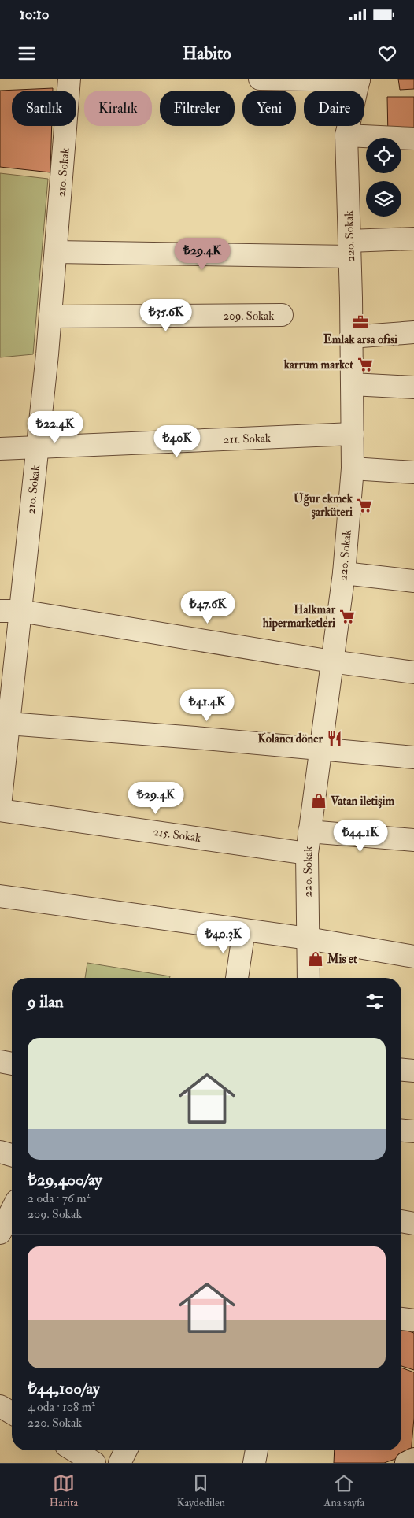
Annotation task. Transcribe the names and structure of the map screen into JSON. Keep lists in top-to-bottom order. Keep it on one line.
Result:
{"streets":{"street":["210. Sokak","220. Sokak","209. Sokak","211. Sokak","215. Sokak"]},"crossings":[["210. Sokak","209. Sokak"],["210. Sokak","211. Sokak"],["220. Sokak","211. Sokak"],["220. Sokak","215. Sokak"]],"places":{"office":["Emlak arsa ofisi"],"supermarket":["karrum market","Uğur ekmek şarküteri","Halkmar hipermarketleri"],"restaurant":["Kolancı döner"],"shop":["Vatan iletişim","Mis et"]},"page":{"status":"10:10","header":"Habito","chip":["Satılık","Kiralık","Filtreler","Yeni","Daire"],"price":["₺29.4K","₺35.6K","₺22.4K","₺40K","₺47.6K","₺41.4K","₺29.4K","₺44.1K","₺40.3K"],"heading":"9 ilan","list":[{"name":"₺29,400/ay","note":"2 oda · 76 m² · 209. Sokak"},{"name":"₺44,100/ay","note":"4 oda · 108 m² · 220. Sokak"}],"tabs":["Harita","Kaydedilen","Ana sayfa"]}}
